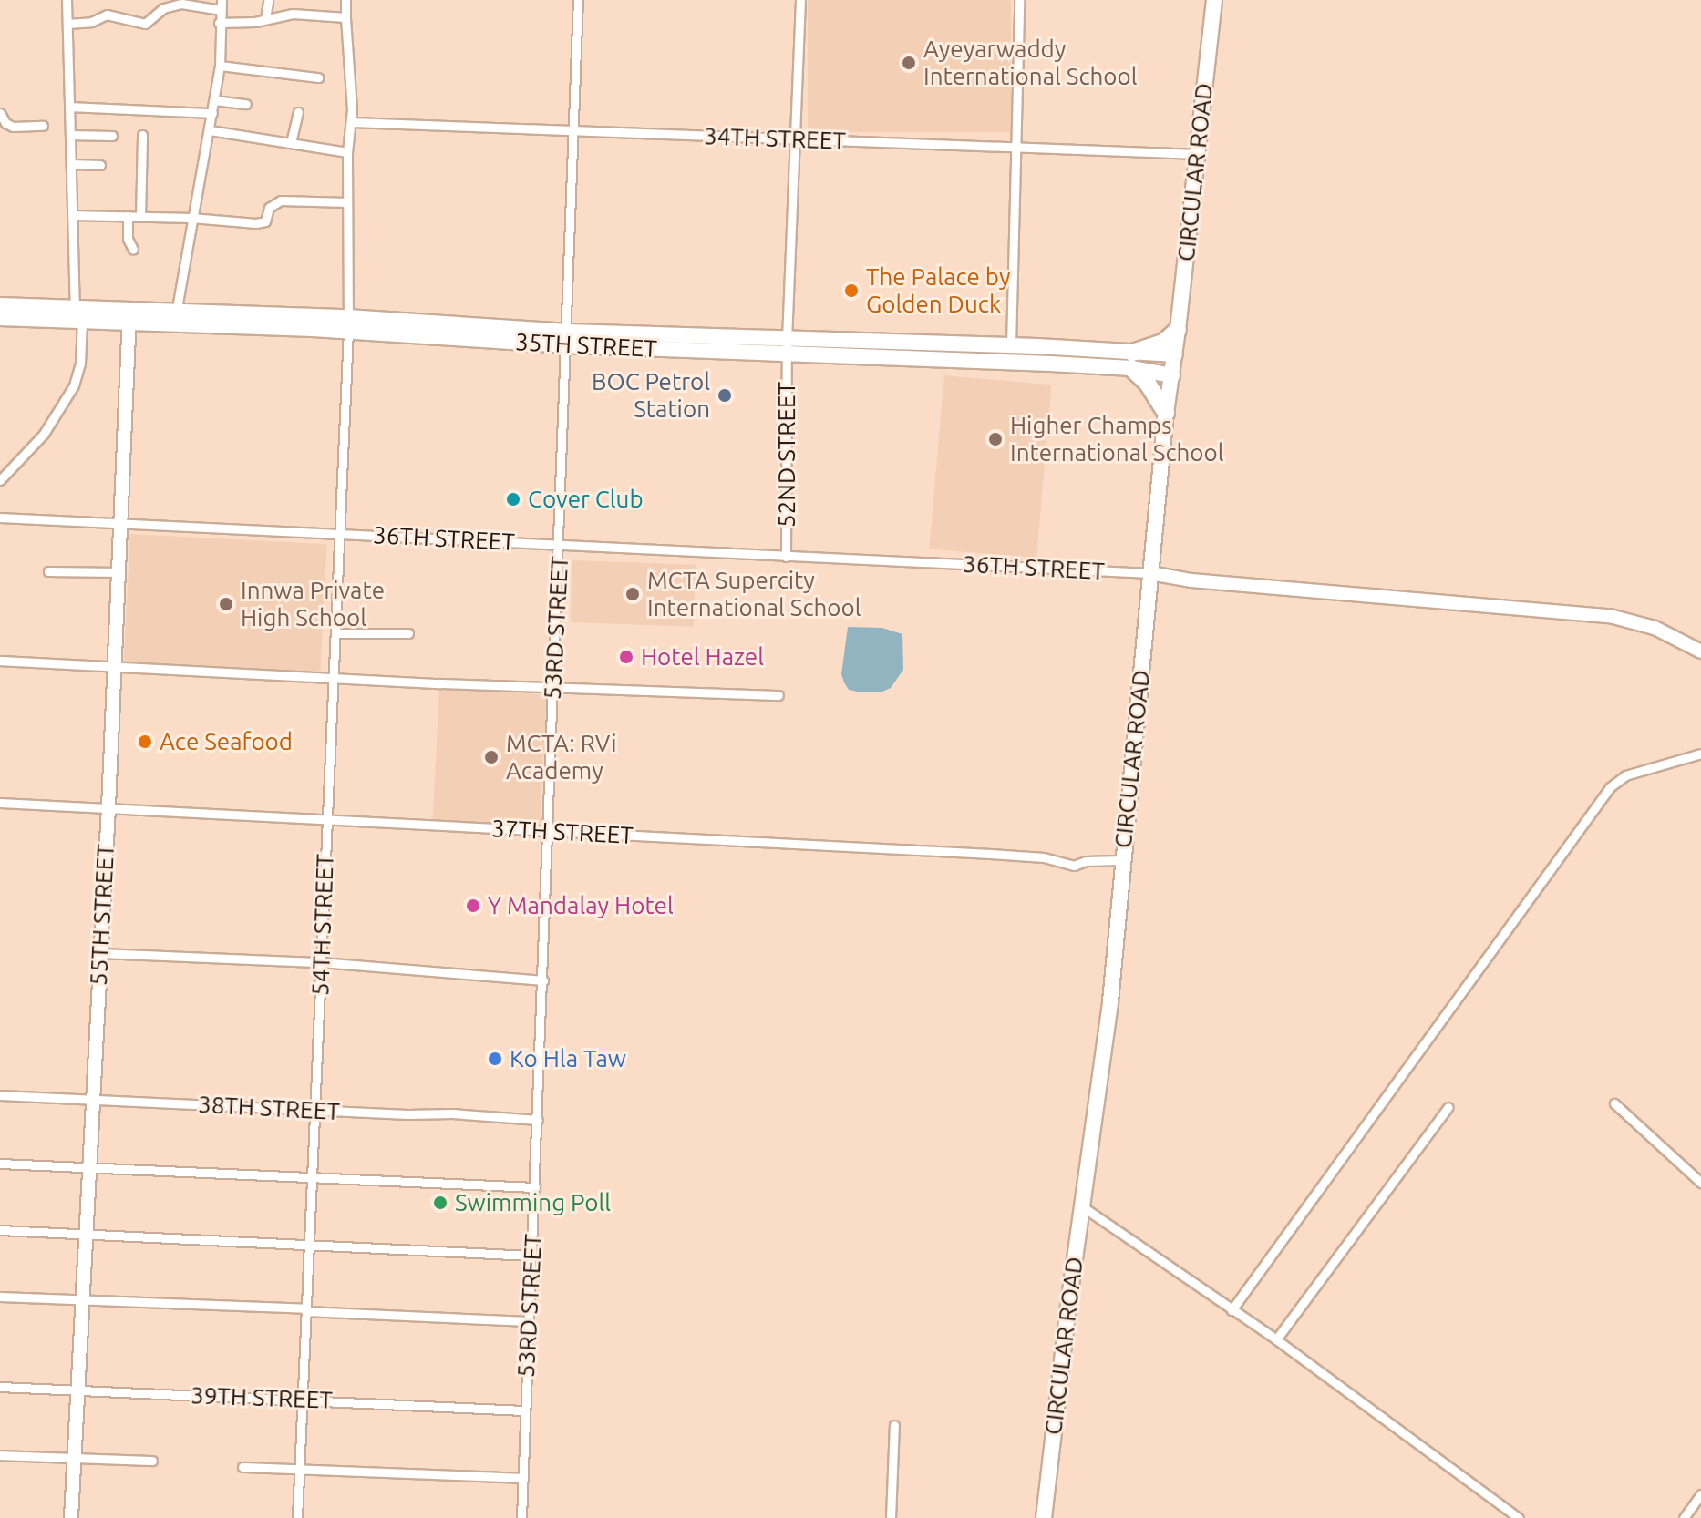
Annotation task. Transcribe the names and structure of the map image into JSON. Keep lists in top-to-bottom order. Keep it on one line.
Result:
{"streets":{"main road":["CIRCULAR ROAD","35TH STREET","55TH STREET"],"street":["34TH STREET","52ND STREET","36TH STREET","53RD STREET","37TH STREET","54TH STREET","38TH STREET","39TH STREET"]},"crossings":[["34TH STREET","CIRCULAR ROAD"],["34TH STREET","52ND STREET"],["34TH STREET","53RD STREET"],["34TH STREET","54TH STREET"],["CIRCULAR ROAD","35TH STREET"],["CIRCULAR ROAD","36TH STREET"],["CIRCULAR ROAD","37TH STREET"],["35TH STREET","52ND STREET"],["35TH STREET","53RD STREET"],["35TH STREET","54TH STREET"],["52ND STREET","36TH STREET"],["36TH STREET","53RD STREET"],["36TH STREET","55TH STREET"],["36TH STREET","54TH STREET"],["53RD STREET","37TH STREET"],["53RD STREET","38TH STREET"],["53RD STREET","39TH STREET"],["37TH STREET","55TH STREET"],["37TH STREET","54TH STREET"],["55TH STREET","38TH STREET"],["55TH STREET","39TH STREET"],["54TH STREET","38TH STREET"],["54TH STREET","39TH STREET"]],"places":["Ayeyarwaddy International School","The Palace by Golden Duck","BOC Petrol Station","Higher Champs International School","Cover Club","MCTA Supercity International School","Innwa Private High School","Hotel Hazel","Ace Seafood","MCTA: RVi Academy","Y Mandalay Hotel","Ko Hla Taw","Swimming Poll"]}
